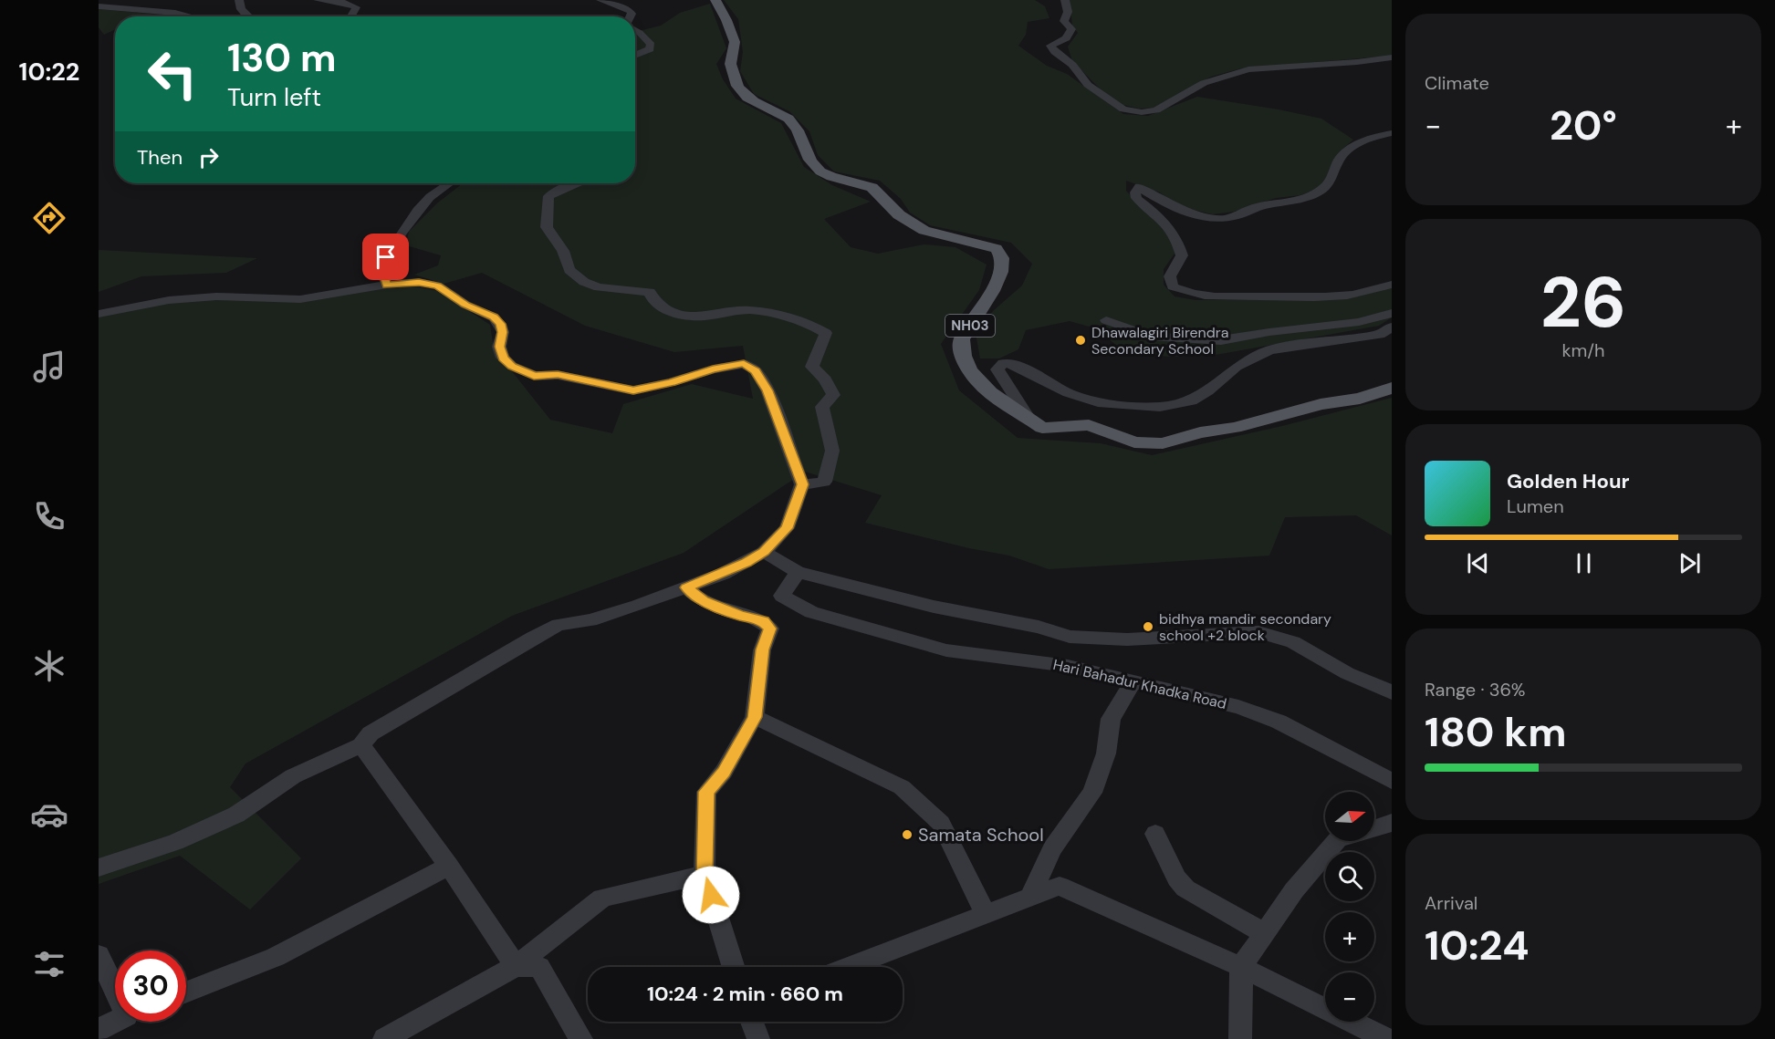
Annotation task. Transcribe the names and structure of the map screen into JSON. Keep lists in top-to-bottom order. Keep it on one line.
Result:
{"streets":{"main road":["NH03"],"street":["Hari Bahadur Khadka Road"]},"places":["Dhawalagiri Birendra Secondary School","bidhya mandir secondary school +2 block","Samata School"],"north":"right","page":{"tabs":"10:22","tile":["Climate",["26","km/h"],["Range · 36%","180 km"],["Arrival","10:24"]],"turn":["130 m","Turn left"],"heat":["−","20°","+"],"then":"Then","song":["Golden Hour","Lumen"],"map_buttons":["+","−"],"limit":"30","trip":"10:24 · 2 min · 660 m"}}
